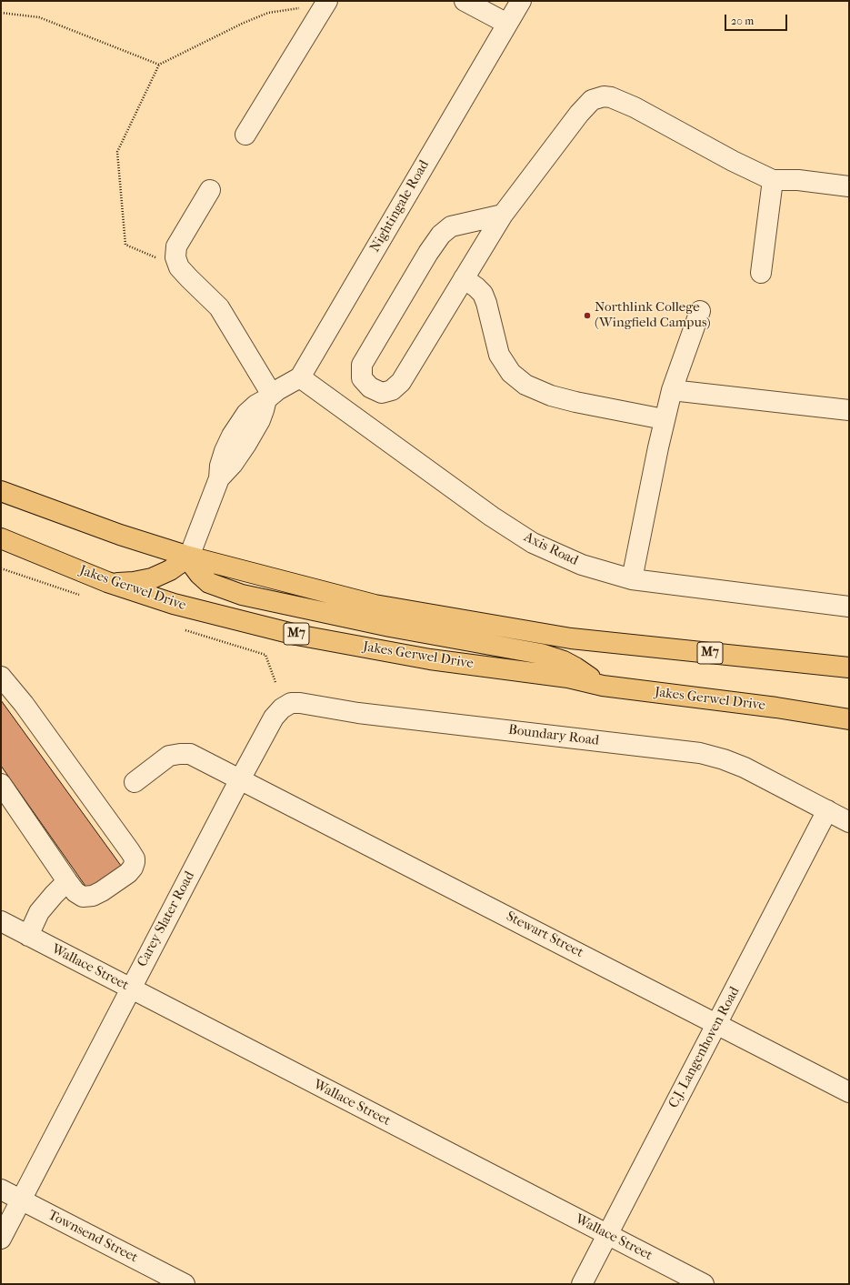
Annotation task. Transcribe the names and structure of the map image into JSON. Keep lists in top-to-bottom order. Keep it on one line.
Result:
{"streets":{"highway":["Jakes Gerwel Drive","M7"],"street":["Nightingale Road","Axis Road","Boundary Road","Carey Slater Road","Stewart Street","Wallace Street","C.J. Langenhoven Road","Townsend Street"]},"crossings":[["Nightingale Road","Axis Road"],["Boundary Road","Carey Slater Road"],["Boundary Road","C.J. Langenhoven Road"],["Carey Slater Road","Stewart Street"],["Carey Slater Road","Wallace Street"],["Carey Slater Road","Townsend Street"],["Stewart Street","C.J. Langenhoven Road"],["Wallace Street","C.J. Langenhoven Road"]],"places":["Northlink College (Wingfield Campus)"],"scale_bar":"20 m"}
